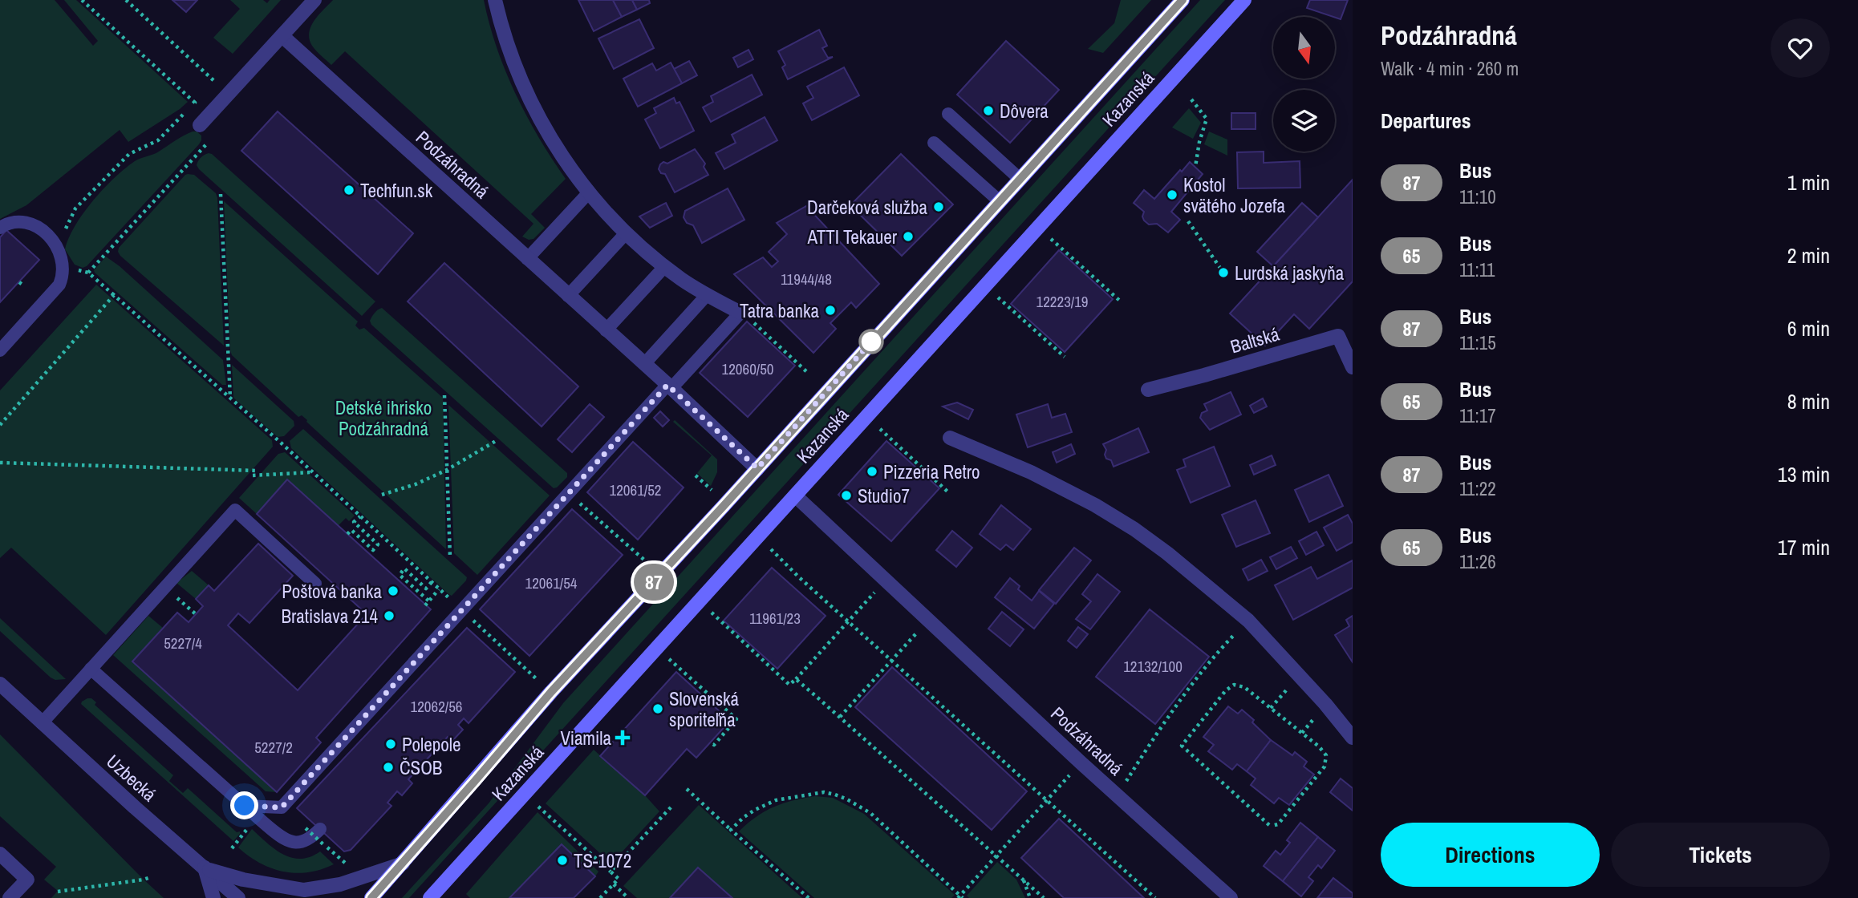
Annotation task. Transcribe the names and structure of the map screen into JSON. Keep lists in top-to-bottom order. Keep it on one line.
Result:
{"streets":{"main road":["Kazanská"],"street":["Podzáhradná","Baltská","Uzbecká"]},"crossings":[["Kazanská","Podzáhradná"]],"parks":["Detské ihrisko Podzáhradná"],"places":{"other":["Dôvera","Techfun.sk","Kostol svätého Jozefa","Darčeková služba","ATTI Tekauer","Lurdská jaskyňa","Tatra banka","Pizzeria Retro","Studio7","Poštová banka","Bratislava 214","Slovenská sporiteľňa","Polepole","ČSOB","TS-1072"],"health":["Viamila"]},"lines":["bus line 87"],"house_numbers":["11944/48","12223/19","12060/50","12061/52","12061/54","11961/23","5227/4","12132/100","12062/56","5227/2"],"north":"bottom","page":{"on_map":"87","heading":[["Podzáhradná","Walk · 4 min · 260 m"],"Departures"],"list":[{"mark":"87","name":"Bus","note":"11:10","value":"1 min"},{"mark":"65","name":"Bus","note":"11:11","value":"2 min"},{"mark":"87","name":"Bus","note":"11:15","value":"6 min"},{"mark":"65","name":"Bus","note":"11:17","value":"8 min"},{"mark":"87","name":"Bus","note":"11:22","value":"13 min"},{"mark":"65","name":"Bus","note":"11:26","value":"17 min"}],"buttons":["Directions","Tickets"]}}
